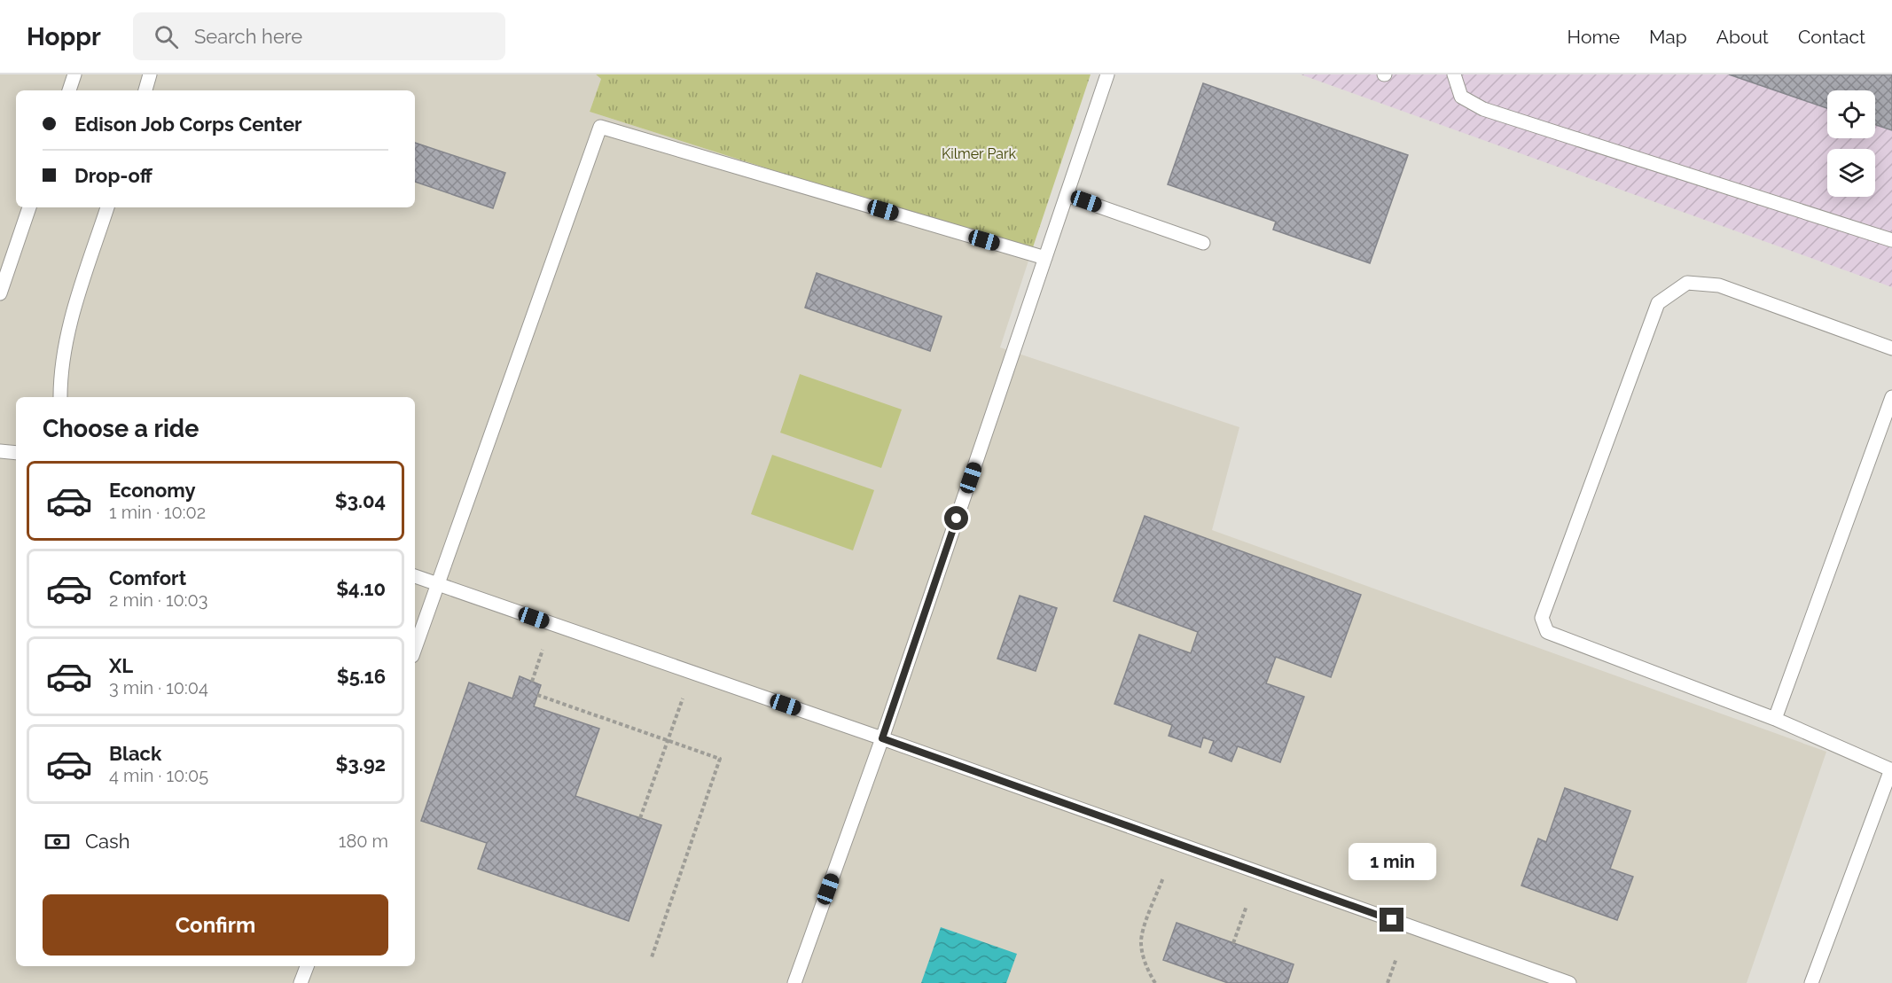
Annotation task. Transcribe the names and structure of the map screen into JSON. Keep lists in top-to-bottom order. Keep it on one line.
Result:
{"parks":["Kilmer Park"],"page":{"header":"Hoppr","search":"Search here","nav":["Home","Map","About","Contact"],"banner":["Edison Job Corps Center","Drop-off"],"heading":"Choose a ride","list":[{"name":"Economy","note":"1 min · 10:02","value":"$3.04"},{"name":"Comfort","note":"2 min · 10:03","value":"$4.10"},{"name":"XL","note":"3 min · 10:04","value":"$5.16"},{"name":"Black","note":"4 min · 10:05","value":"$3.92"}],"pay":["Cash","180 m"],"bubble":"1 min","buttons":"Confirm"}}
